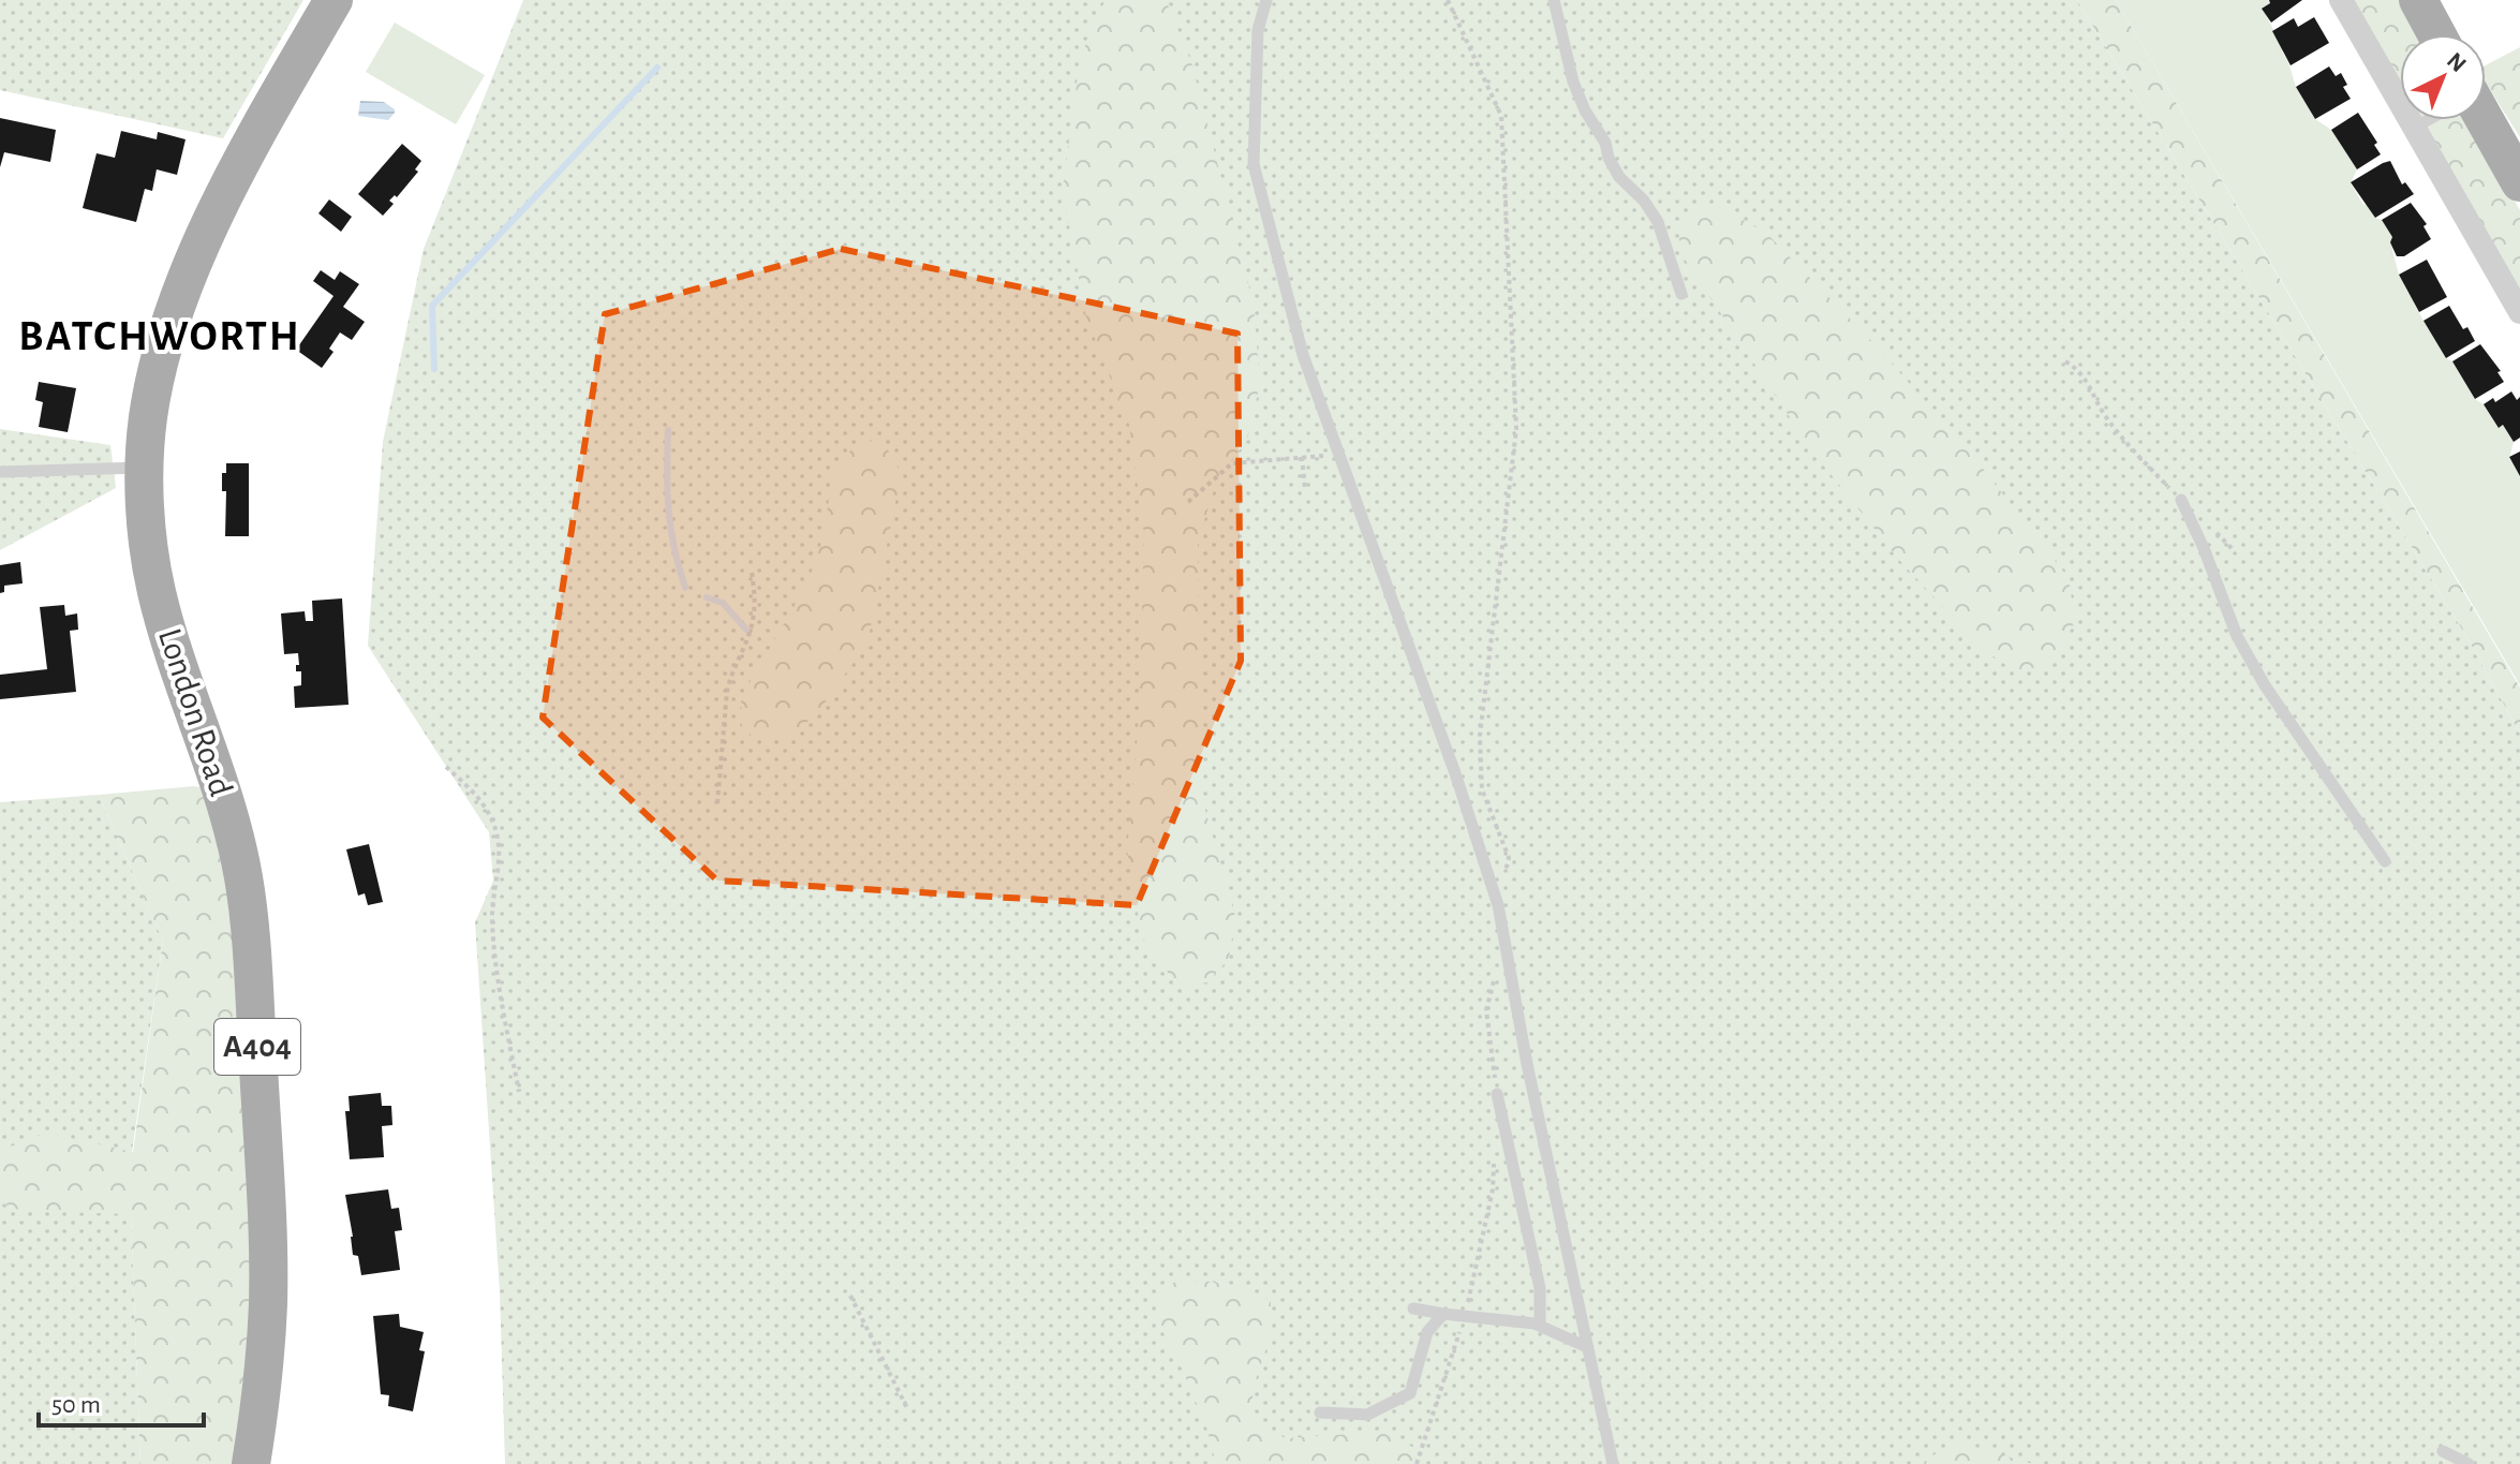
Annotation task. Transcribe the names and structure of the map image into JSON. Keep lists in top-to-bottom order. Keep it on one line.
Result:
{"streets":{"main road":["London Road","A404"]},"districts":["BATCHWORTH"],"scale_bar":"50 m","north":"top right"}
